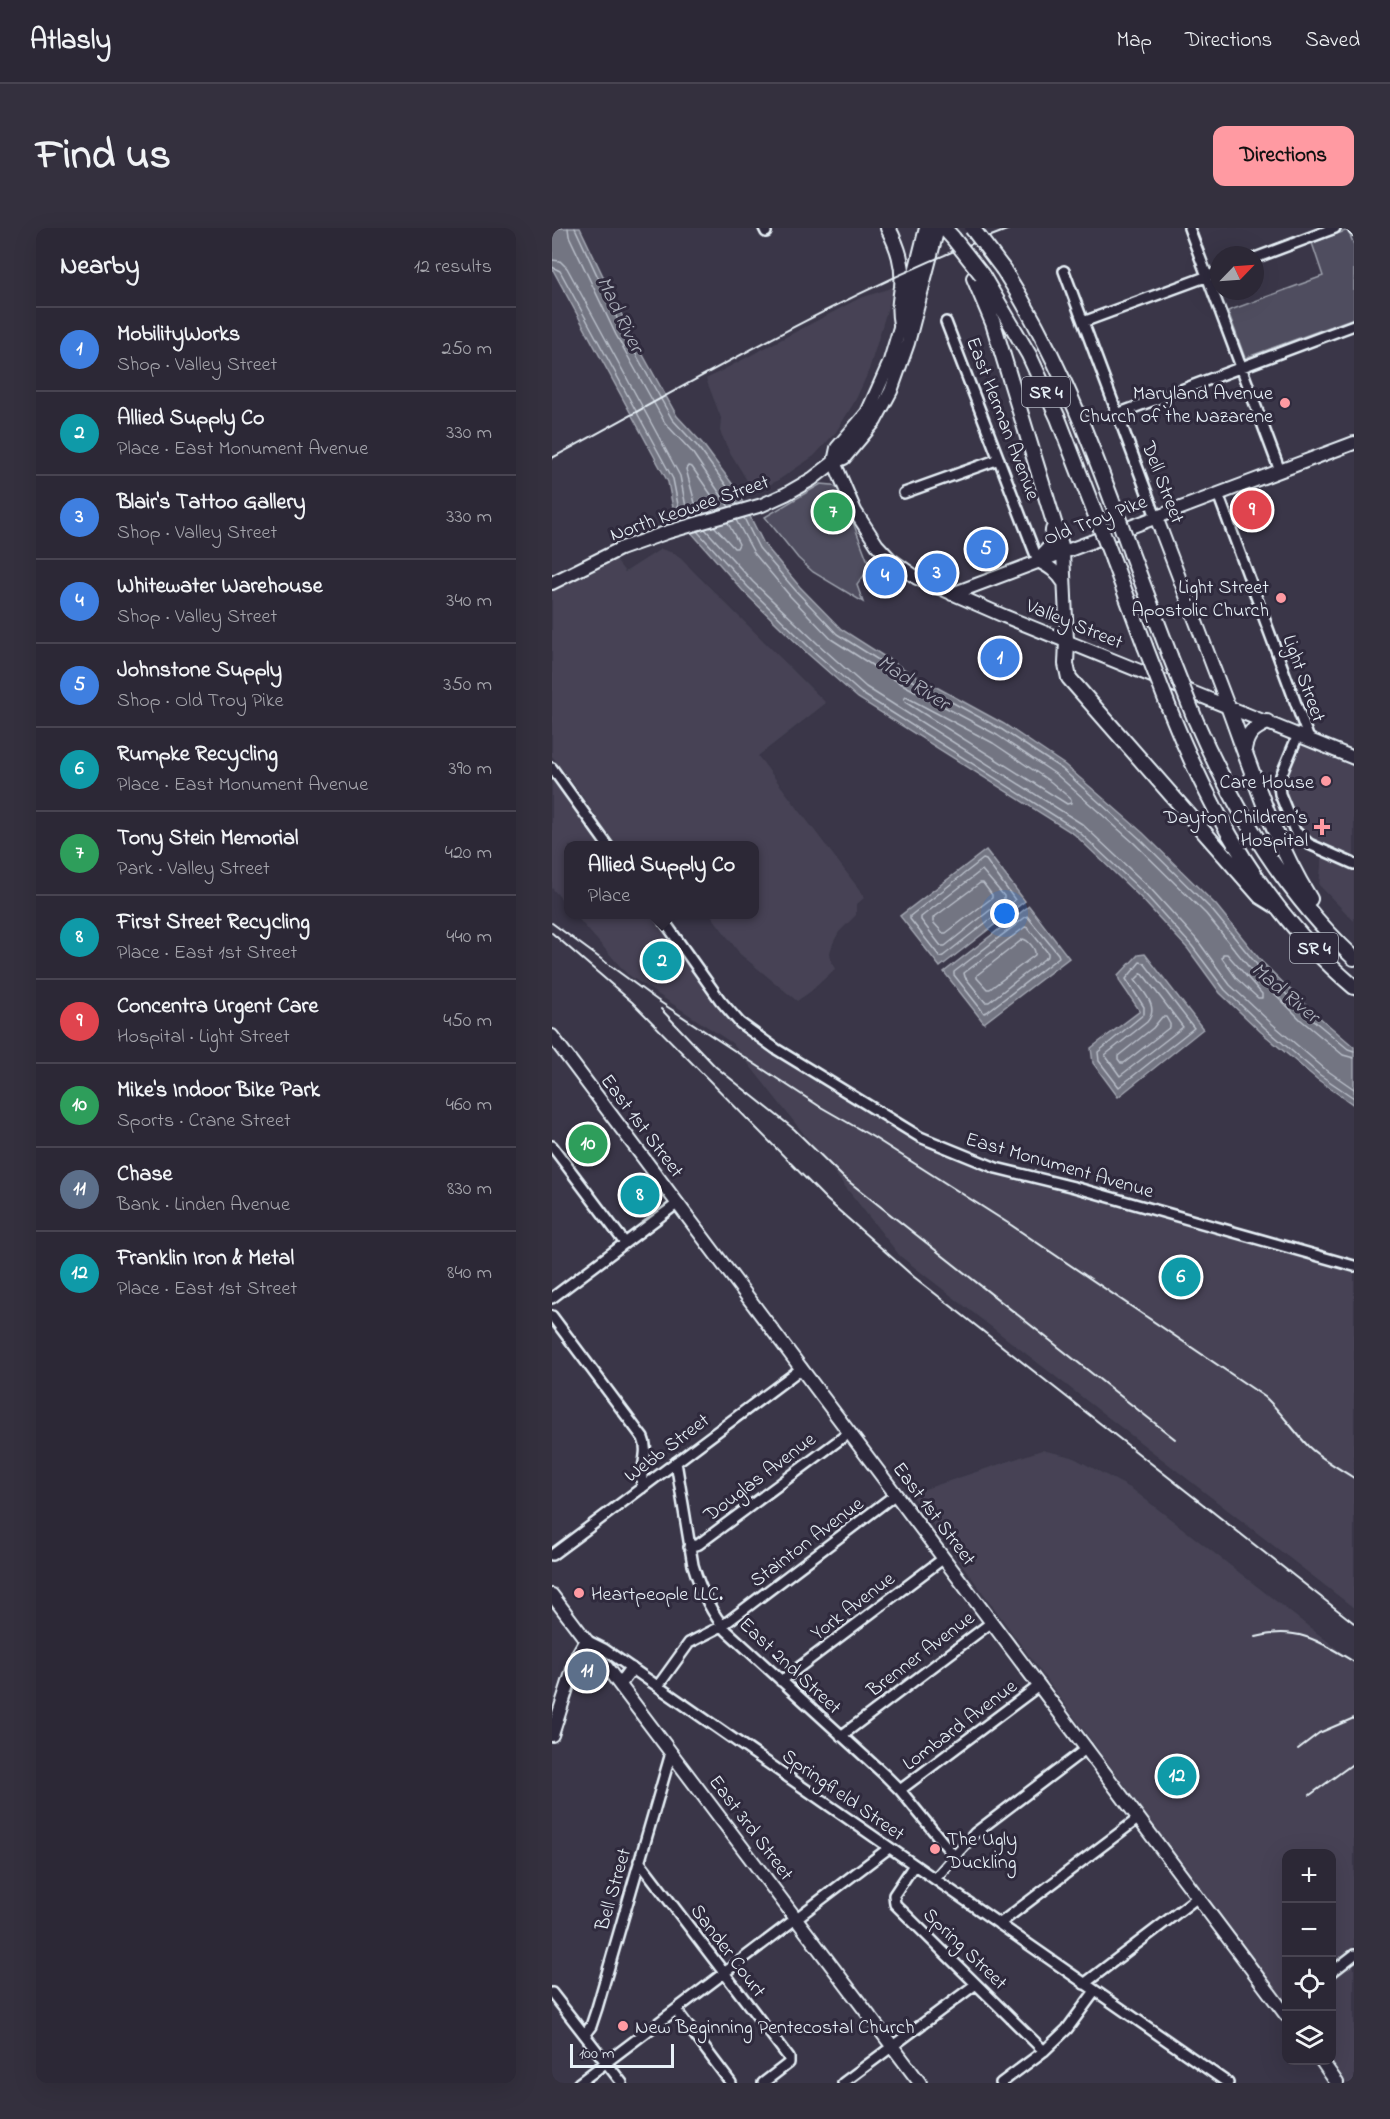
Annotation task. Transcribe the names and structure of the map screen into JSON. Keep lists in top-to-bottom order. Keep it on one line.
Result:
{"streets":{"highway":["SR 4"],"main road":["Dell Street","North Keowee Street","Old Troy Pike","Valley Street","East 1st Street","East 3rd Street"],"street":["East Herman Avenue","Light Street","East Monument Avenue","Webb Street","Douglas Avenue","Stainton Avenue","York Avenue","Brenner Avenue","East 2nd Street","Lombard Avenue","Springfield Street","Bell Street","Spring Street","Sander Court"]},"crossings":[["East Herman Avenue","Old Troy Pike"],["Dell Street","Old Troy Pike"],["Dell Street","Valley Street"],["North Keowee Street","Valley Street"],["Old Troy Pike","Valley Street"],["Old Troy Pike","Light Street"],["Valley Street","Light Street"],["East 1st Street","Webb Street"],["East 1st Street","Douglas Avenue"],["East 1st Street","Stainton Avenue"],["East 1st Street","York Avenue"],["East 1st Street","Brenner Avenue"],["East 1st Street","Lombard Avenue"],["Webb Street","East 2nd Street"],["Douglas Avenue","East 2nd Street"],["Stainton Avenue","East 2nd Street"],["Stainton Avenue","Springfield Street"],["York Avenue","East 2nd Street"],["Brenner Avenue","East 2nd Street"],["East 2nd Street","Lombard Avenue"],["Springfield Street","East 3rd Street"],["Springfield Street","Spring Street"],["East 3rd Street","Bell Street"],["Bell Street","Sander Court"]],"water":["Mad River"],"places":{"other":["Maryland Avenue Church of the Nazarene","Light Street Apostolic Church","Care House","Heartpeople LLC.","The Ugly Duckling","New Beginning Pentecostal Church"],"health":["Dayton Children’s Hospital"]},"scale_bar":"100 m","north":"top right","page":{"header":"Atlasly","nav":["Map","Directions","Saved"],"title":"Find us","buttons":"Directions","heading":["Nearby","12 results"],"list":[{"mark":"1","name":"MobilityWorks","note":"Shop · Valley Street","value":"250 m"},{"mark":"2","name":"Allied Supply Co","note":"Place · East Monument Avenue","value":"330 m"},{"mark":"3","name":"Blair's Tattoo Gallery","note":"Shop · Valley Street","value":"330 m"},{"mark":"4","name":"Whitewater Warehouse","note":"Shop · Valley Street","value":"340 m"},{"mark":"5","name":"Johnstone Supply","note":"Shop · Old Troy Pike","value":"350 m"},{"mark":"6","name":"Rumpke Recycling","note":"Place · East Monument Avenue","value":"390 m"},{"mark":"7","name":"Tony Stein Memorial","note":"Park · Valley Street","value":"420 m"},{"mark":"8","name":"First Street Recycling","note":"Place · East 1st Street","value":"440 m"},{"mark":"9","name":"Concentra Urgent Care","note":"Hospital · Light Street","value":"450 m"},{"mark":"10","name":"Mike's Indoor Bike Park","note":"Sports · Crane Street","value":"460 m"},{"mark":"11","name":"Chase","note":"Bank · Linden Avenue","value":"830 m"},{"mark":"12","name":"Franklin Iron & Metal","note":"Place · East 1st Street","value":"840 m"}],"pins":["9","7","5","3","4","1","2","10","8","6","11","12"],"popup":["Allied Supply Co","Place"],"map_buttons":["+","−"],"scale":"100 m"}}
